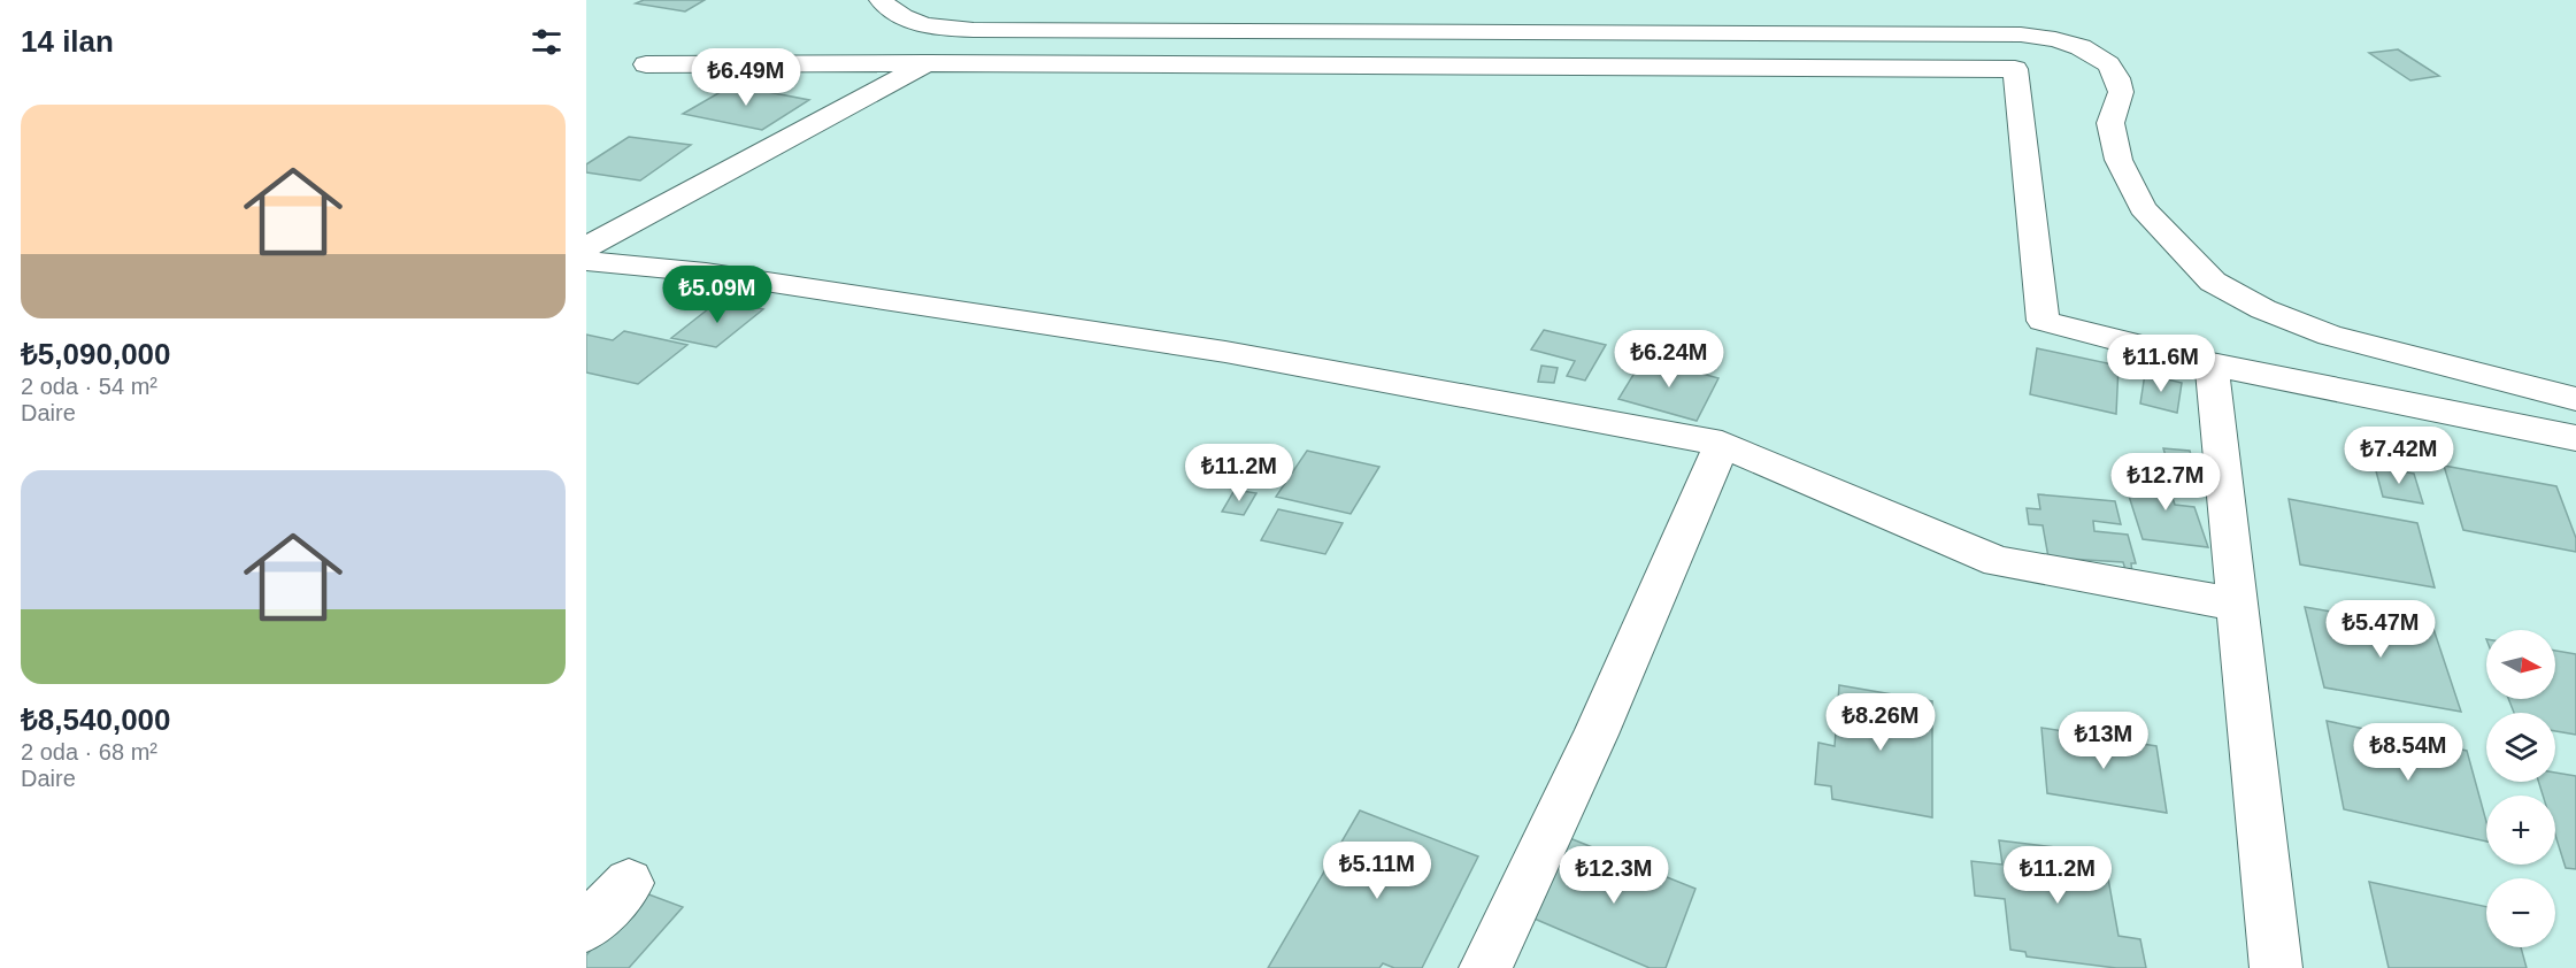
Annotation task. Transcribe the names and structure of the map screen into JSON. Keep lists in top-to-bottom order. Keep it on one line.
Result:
{"north":"right","page":{"heading":"14 ilan","price":["₺6.49M","₺5.09M","₺6.24M","₺11.6M","₺7.42M","₺11.2M","₺12.7M","₺5.47M","₺8.26M","₺13M","₺8.54M","₺5.11M","₺12.3M","₺11.2M"],"list":[{"name":"₺5,090,000","note":"2 oda · 54 m² · Daire"},{"name":"₺8,540,000","note":"2 oda · 68 m² · Daire"}],"map_buttons":["+","−"]}}
